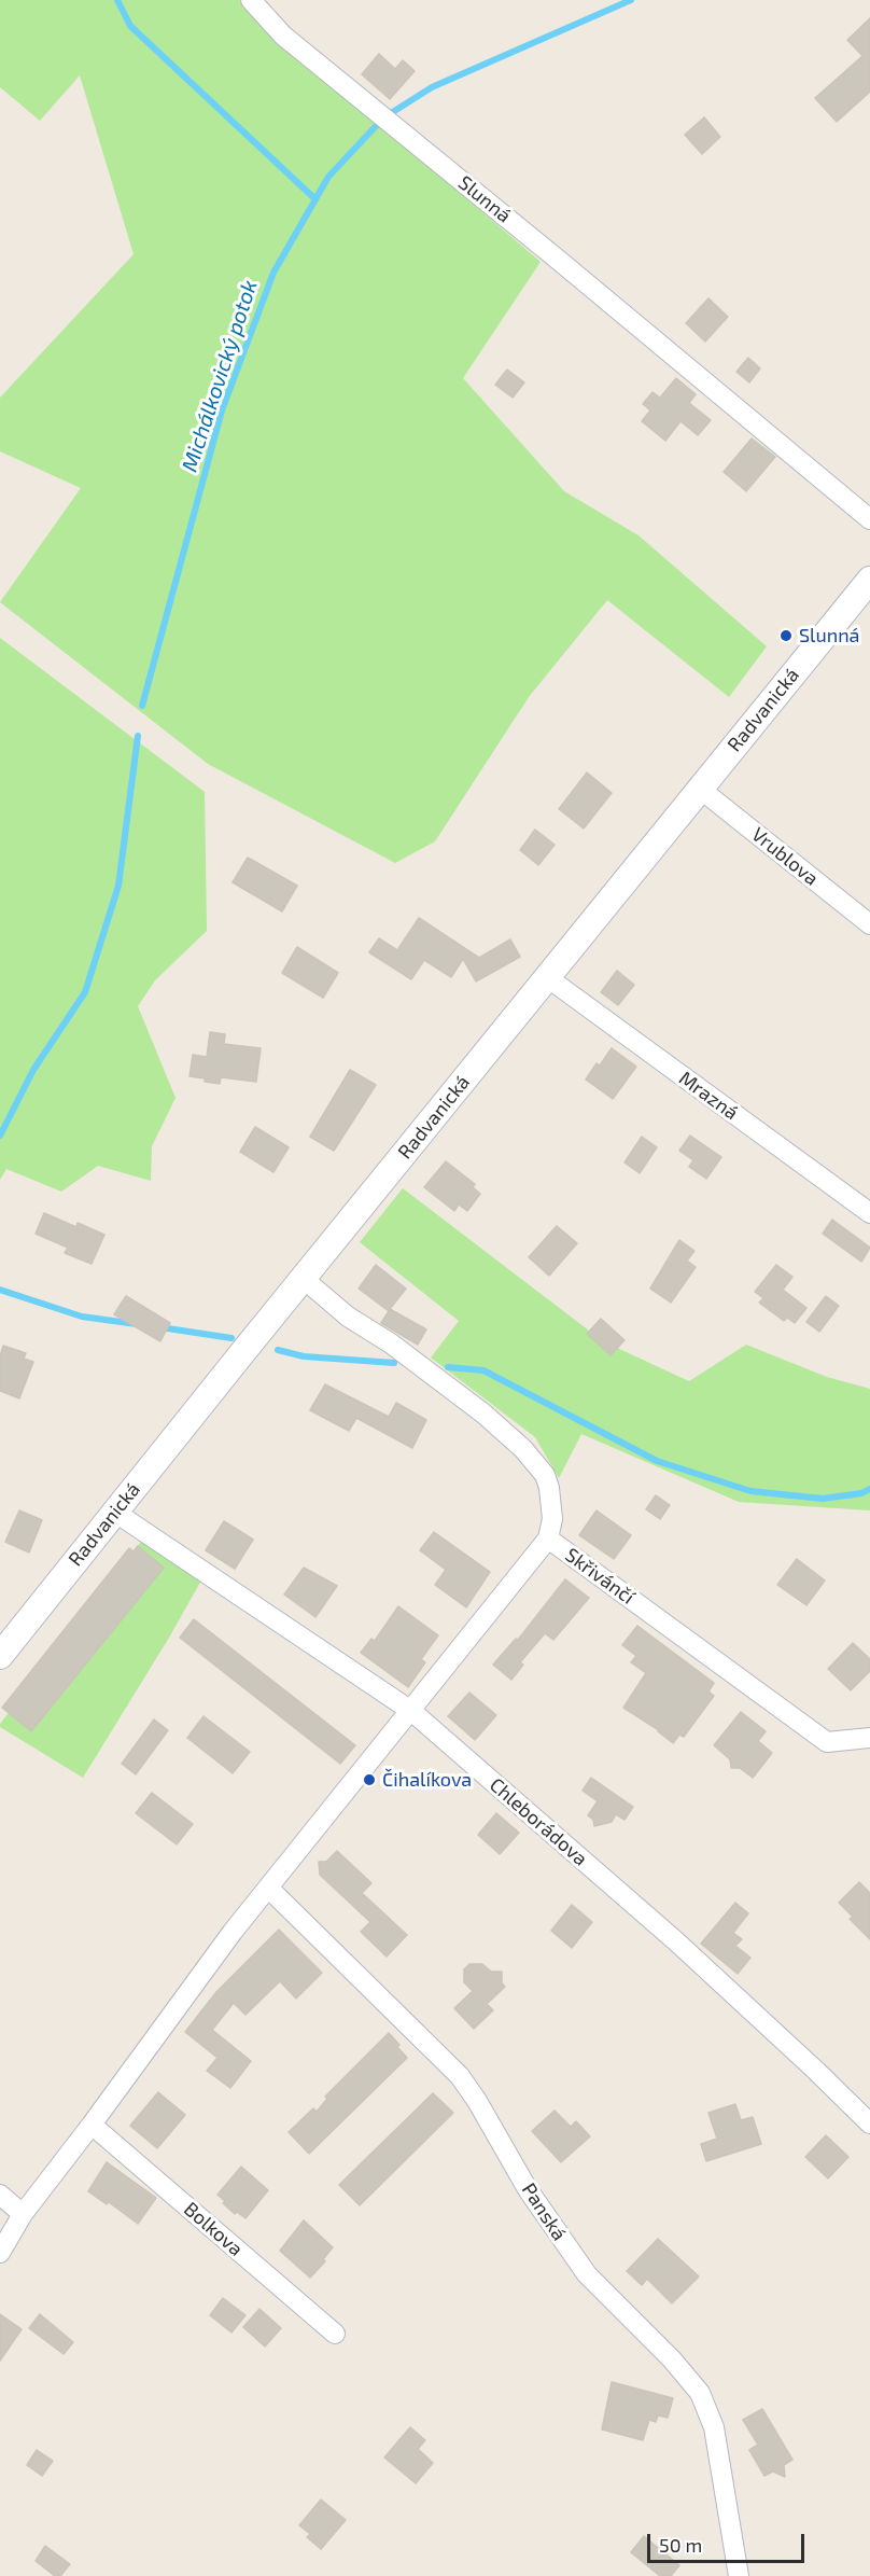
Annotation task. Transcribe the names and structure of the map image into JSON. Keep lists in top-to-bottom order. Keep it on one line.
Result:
{"streets":{"street":["Slunná","Radvanická","Vrublova","Mrazná","Skřivánčí","Chleborádova","Panská","Bolkova"]},"crossings":[["Radvanická","Vrublova"],["Radvanická","Mrazná"],["Radvanická","Skřivánčí"],["Radvanická","Chleborádova"]],"water":["Michálkovický potok"],"places":["Slunná","Čihalíkova"],"scale_bar":"50 m"}
